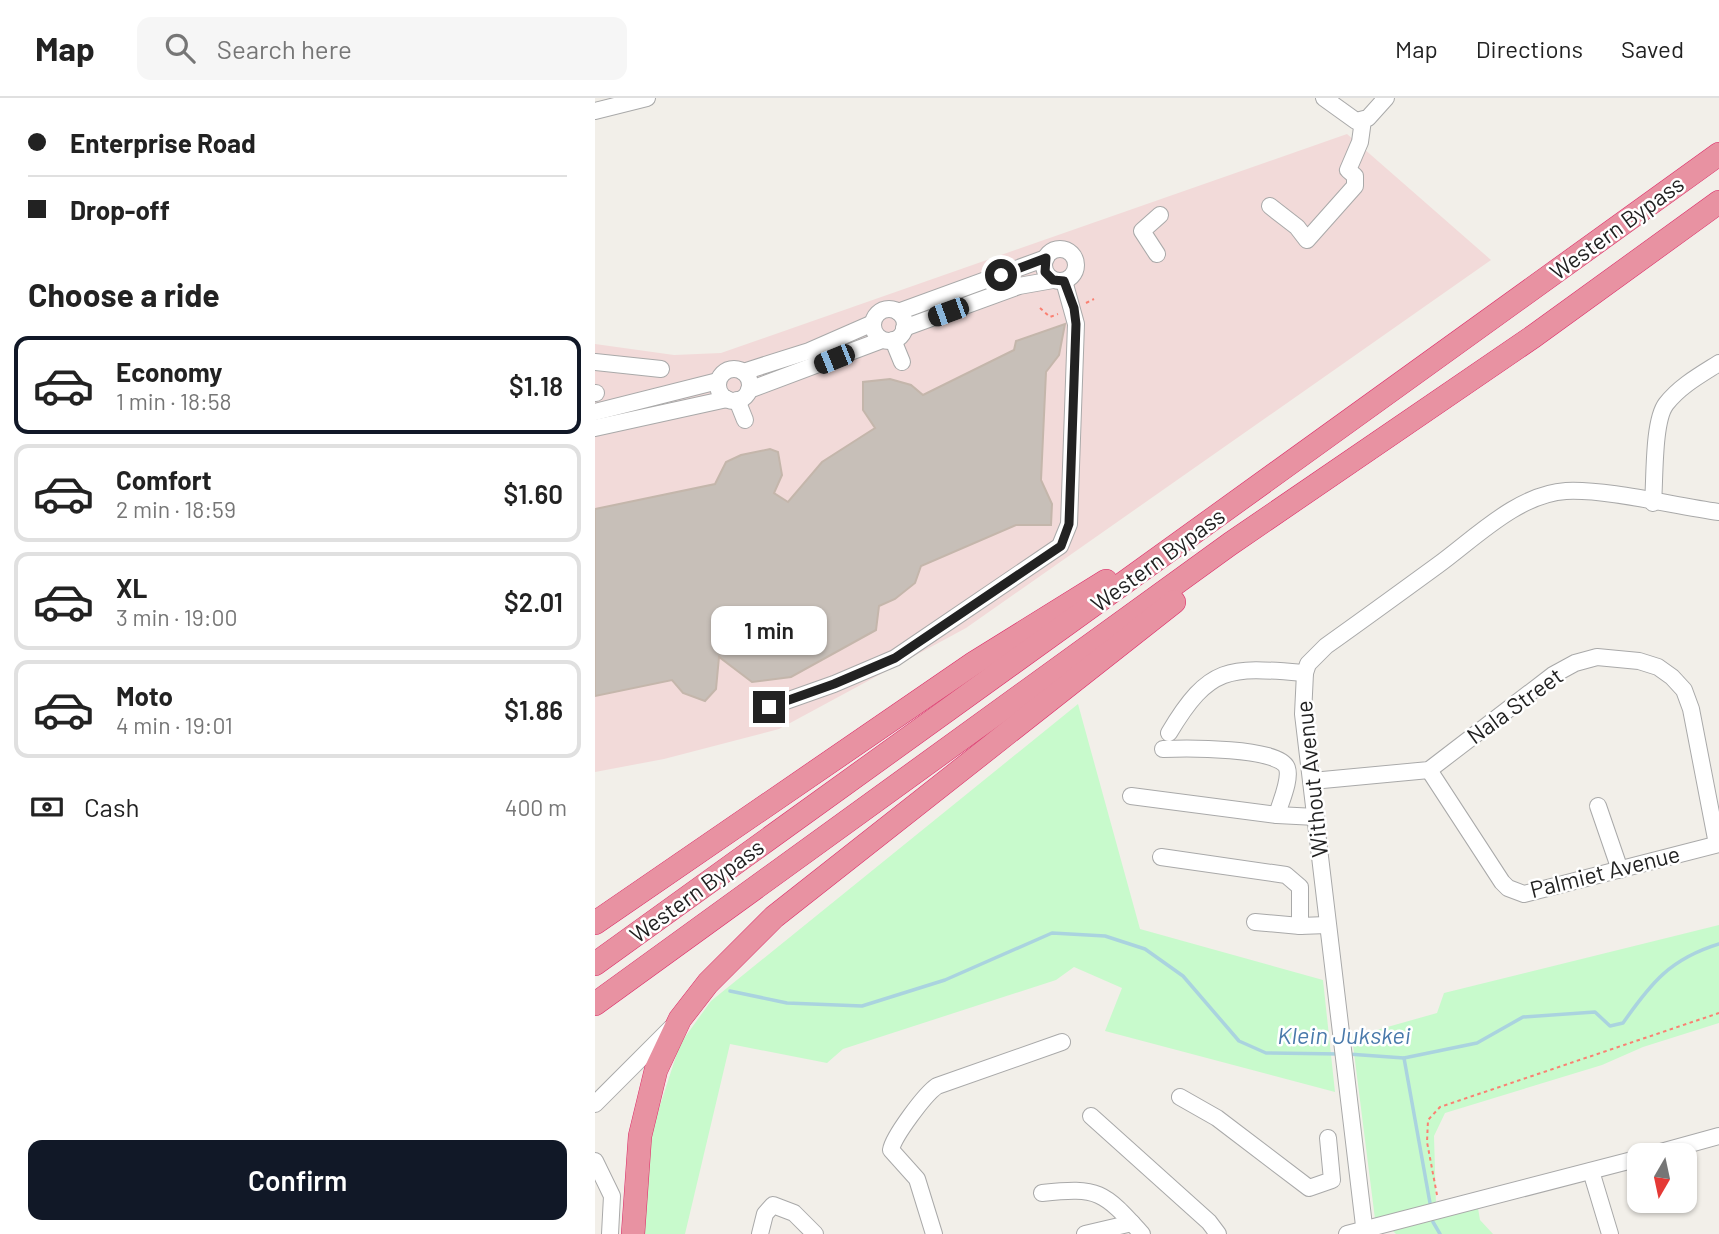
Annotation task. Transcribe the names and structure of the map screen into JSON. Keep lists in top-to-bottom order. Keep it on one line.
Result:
{"streets":{"highway":["Western Bypass"],"street":["Nala Street","Without Avenue","Palmiet Avenue"]},"crossings":[["Nala Street","Palmiet Avenue"]],"water":["Klein Jukskei"],"north":"bottom","page":{"header":"Map","search":"Search here","nav":["Map","Directions","Saved"],"banner":["Enterprise Road","Drop-off"],"heading":"Choose a ride","list":[{"name":"Economy","note":"1 min · 18:58","value":"$1.18"},{"name":"Comfort","note":"2 min · 18:59","value":"$1.60"},{"name":"XL","note":"3 min · 19:00","value":"$2.01"},{"name":"Moto","note":"4 min · 19:01","value":"$1.86"}],"bubble":"1 min","pay":["Cash","400 m"],"buttons":"Confirm"}}
